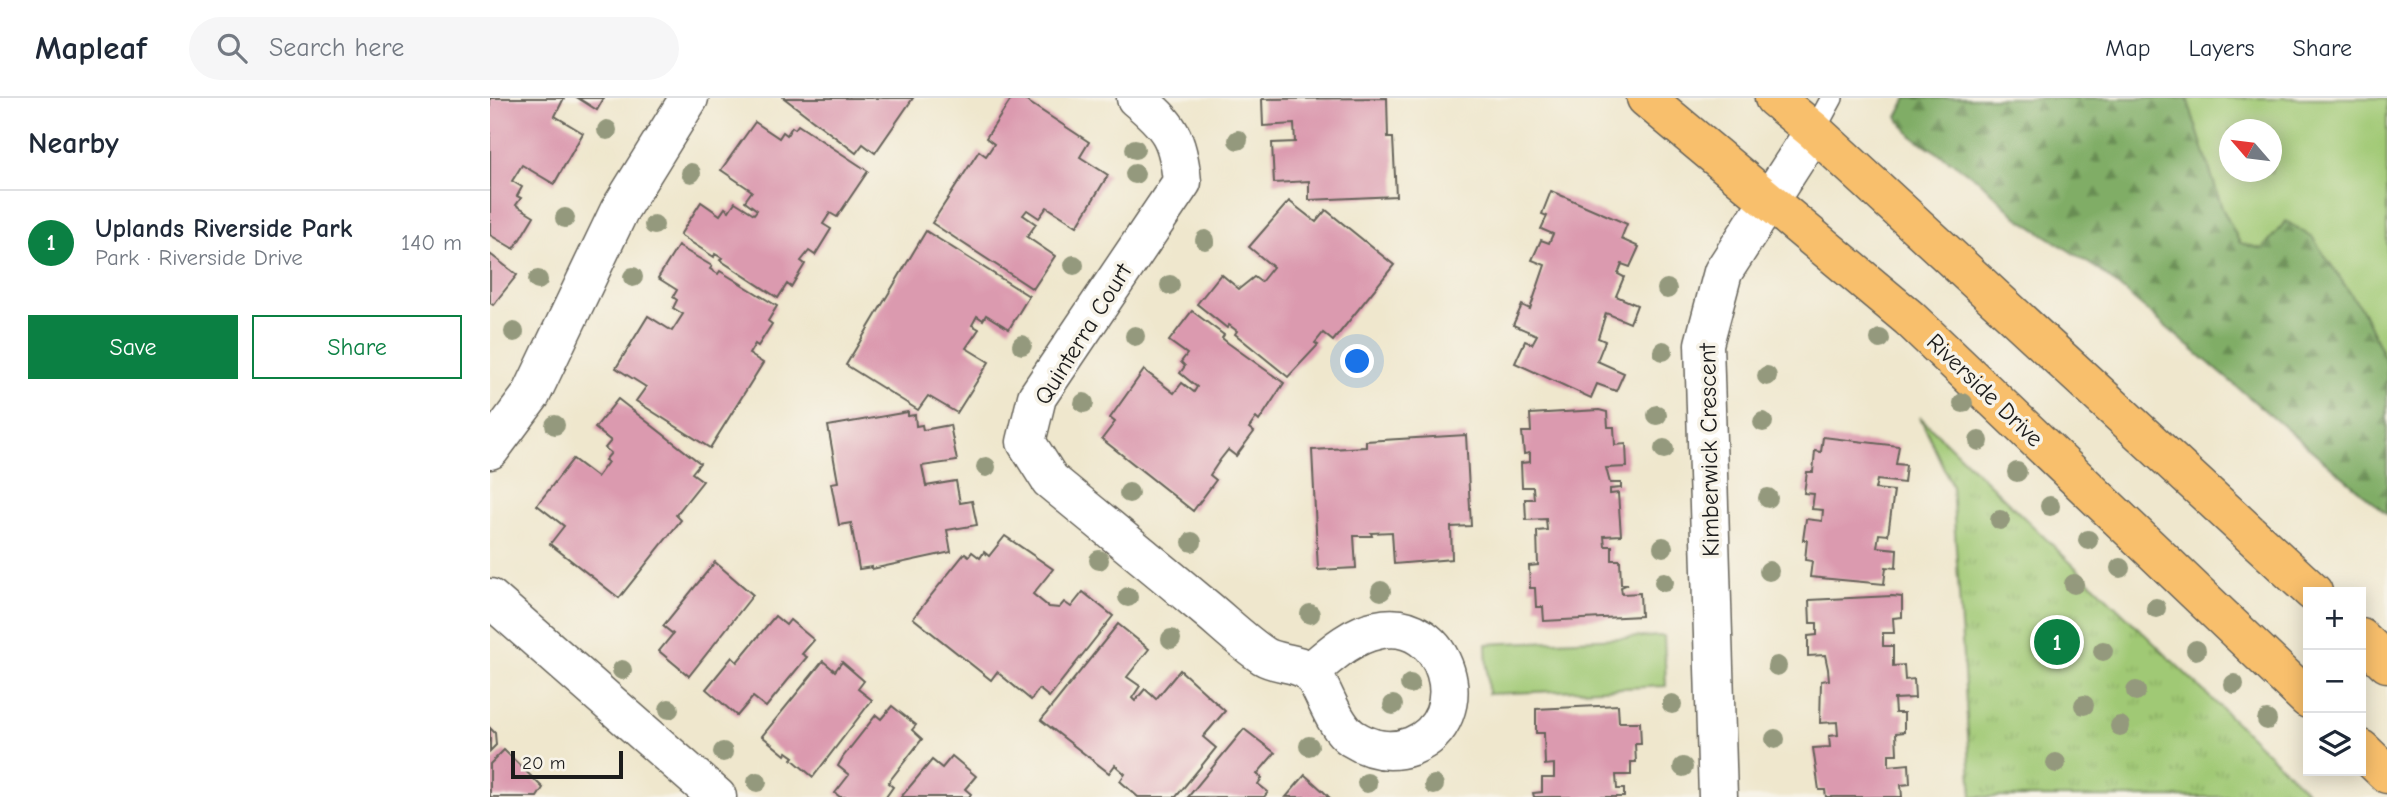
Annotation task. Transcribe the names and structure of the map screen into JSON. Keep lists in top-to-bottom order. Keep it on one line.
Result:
{"streets":{"main road":["Riverside Drive"],"street":["Quinterra Court","Kimberwick Crescent"]},"crossings":[["Riverside Drive","Kimberwick Crescent"]],"scale_bar":"20 m","north":"top left","page":{"header":"Mapleaf","search":"Search here","nav":["Map","Layers","Share"],"heading":"Nearby","list":[{"mark":"1","name":"Uplands Riverside Park","note":"Park · Riverside Drive","value":"140 m"}],"buttons":["Save","Share"],"map_buttons":["+","−"],"pins":"1","scale":"20 m"}}
